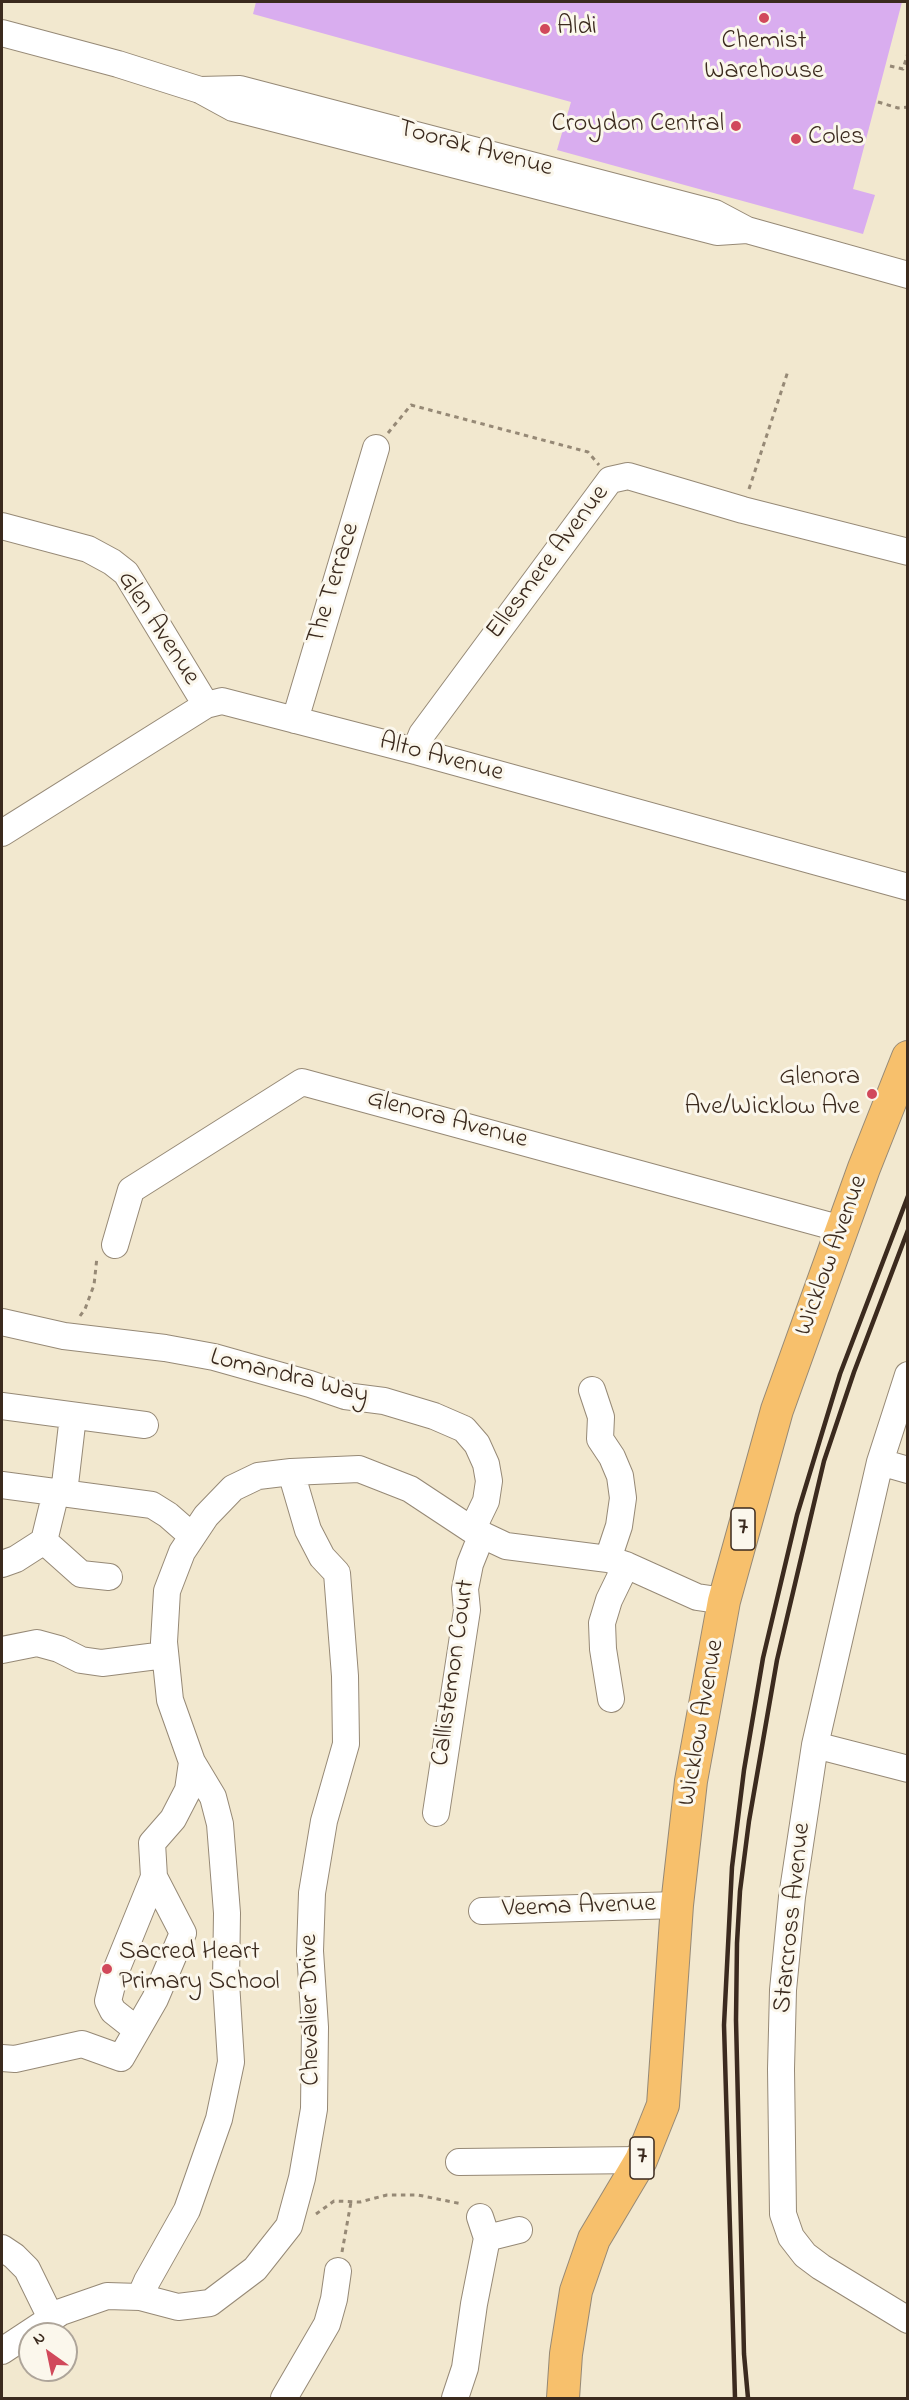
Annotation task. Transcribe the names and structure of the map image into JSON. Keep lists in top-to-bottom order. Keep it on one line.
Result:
{"streets":{"main road":["Wicklow Avenue","7"],"street":["Toorak Avenue","Ellesmere Avenue","The Terrace","Glen Avenue","Alto Avenue","Glenora Avenue","Lomandra Way","Callistemon Court","Veema Avenue","Starcross Avenue","Chevalier Drive"]},"crossings":[["Ellesmere Avenue","Alto Avenue"],["The Terrace","Alto Avenue"],["Glen Avenue","Alto Avenue"],["Glenora Avenue","Wicklow Avenue"],["Wicklow Avenue","Veema Avenue"],["Lomandra Way","Callistemon Court"]],"places":["Chemist Warehouse","Aldi","Croydon Central","Coles","Glenora Ave/Wicklow Ave","Sacred Heart Primary School"],"north":"top left"}
